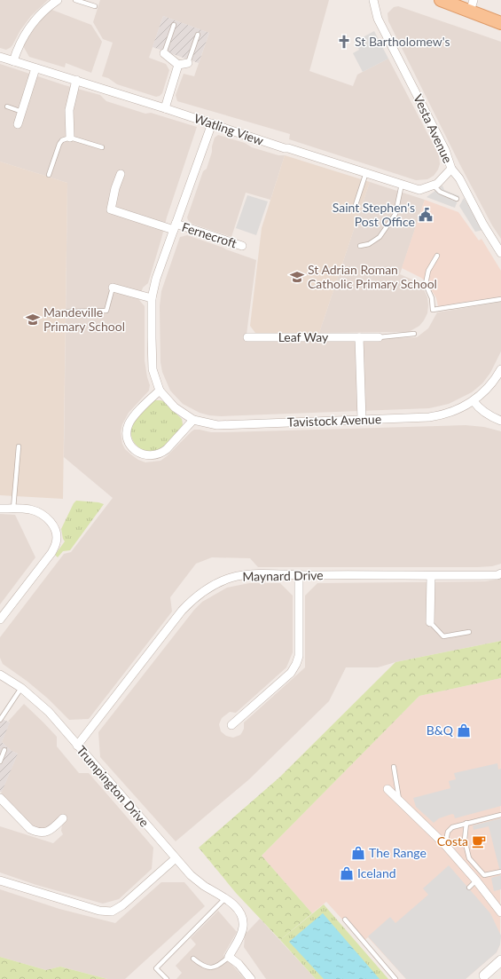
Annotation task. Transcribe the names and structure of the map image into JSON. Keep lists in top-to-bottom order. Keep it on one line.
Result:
{"streets":{"street":["Vesta Avenue","Watling View","Fernecroft","Leaf Way","Tavistock Avenue","Maynard Drive","Trumpington Drive"]},"crossings":[["Watling View","Tavistock Avenue"],["Fernecroft","Tavistock Avenue"],["Maynard Drive","Trumpington Drive"]],"places":{"church":["St Bartholomew's"],"public building":["Saint Stephen's Post Office"],"school or university":["St Adrian Roman Catholic Primary School","Mandeville Primary School"],"shop":["B&Q","The Range","Iceland"],"cafe":["Costa"]}}
